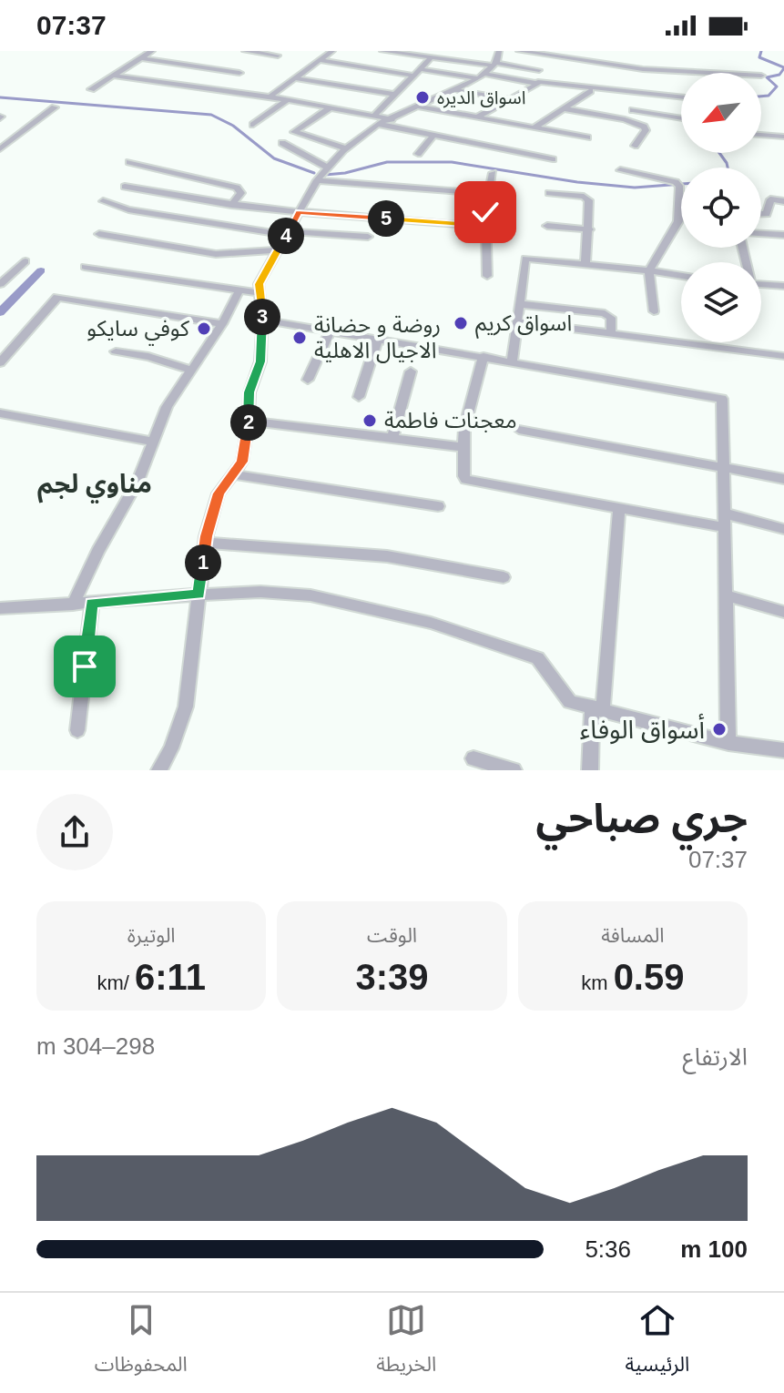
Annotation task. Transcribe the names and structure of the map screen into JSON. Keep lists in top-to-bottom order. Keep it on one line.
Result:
{"districts":["مناوي لجم"],"places":["اسواق الديره","اسواق كريم","كوفي سايكو","روضة و حضانة الاجيال الاهلية","معجنات فاطمة","أسواق الوفاء"],"north":"bottom left","page":{"status":"07:37","pins":["5","4","3","2","1"],"heading":["جري صباحي","07:37"],"stats":[["المسافة","0.59 km"],["الوقت","3:39"],["الوتيرة","6:11 /km"]],"chart":["الارتفاع","298–304 m"],"list":[{"name":"100 m","note":"5:36"}],"tabs":["الرئيسية","الخريطة","المحفوظات"]}}
